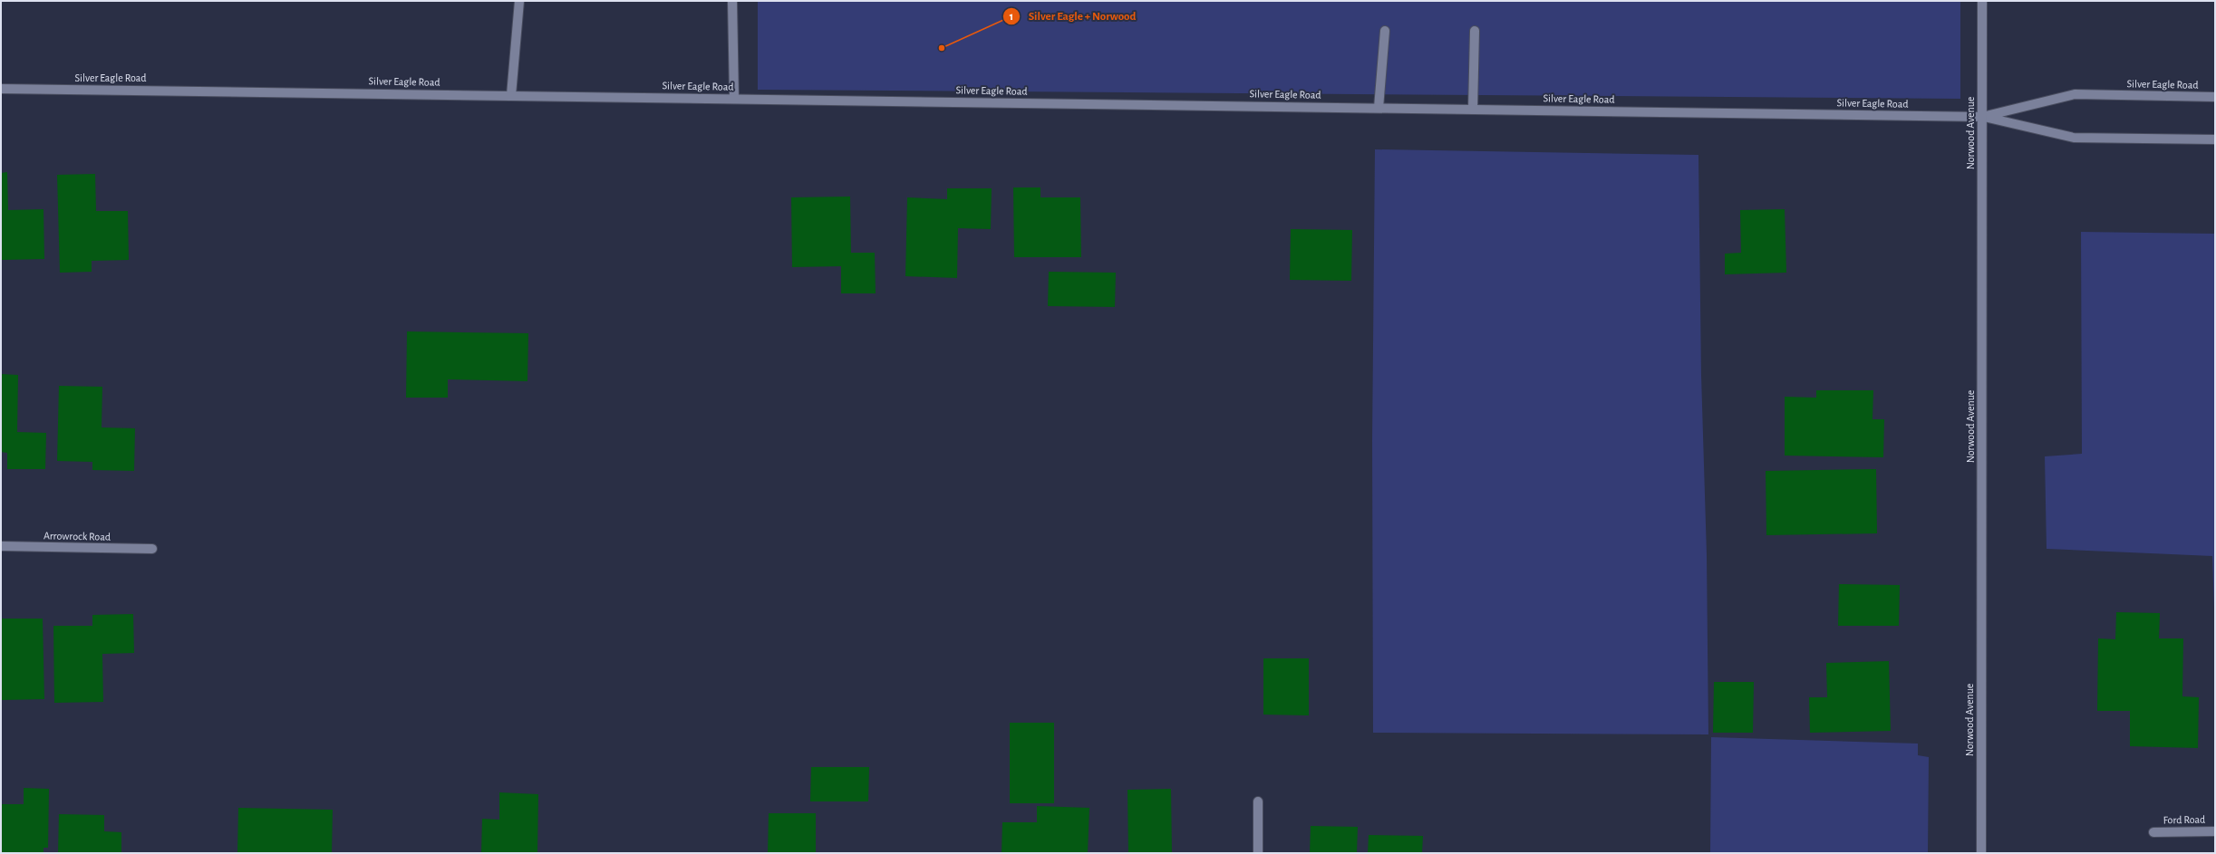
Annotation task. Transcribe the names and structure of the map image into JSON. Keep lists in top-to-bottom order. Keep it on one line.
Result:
{"streets":{"main road":["Silver Eagle Road","Norwood Avenue","Arrowrock Road","Ford Road"]},"crossings":[["Silver Eagle Road","Norwood Avenue"]],"places":["Silver Eagle + Norwood"]}
